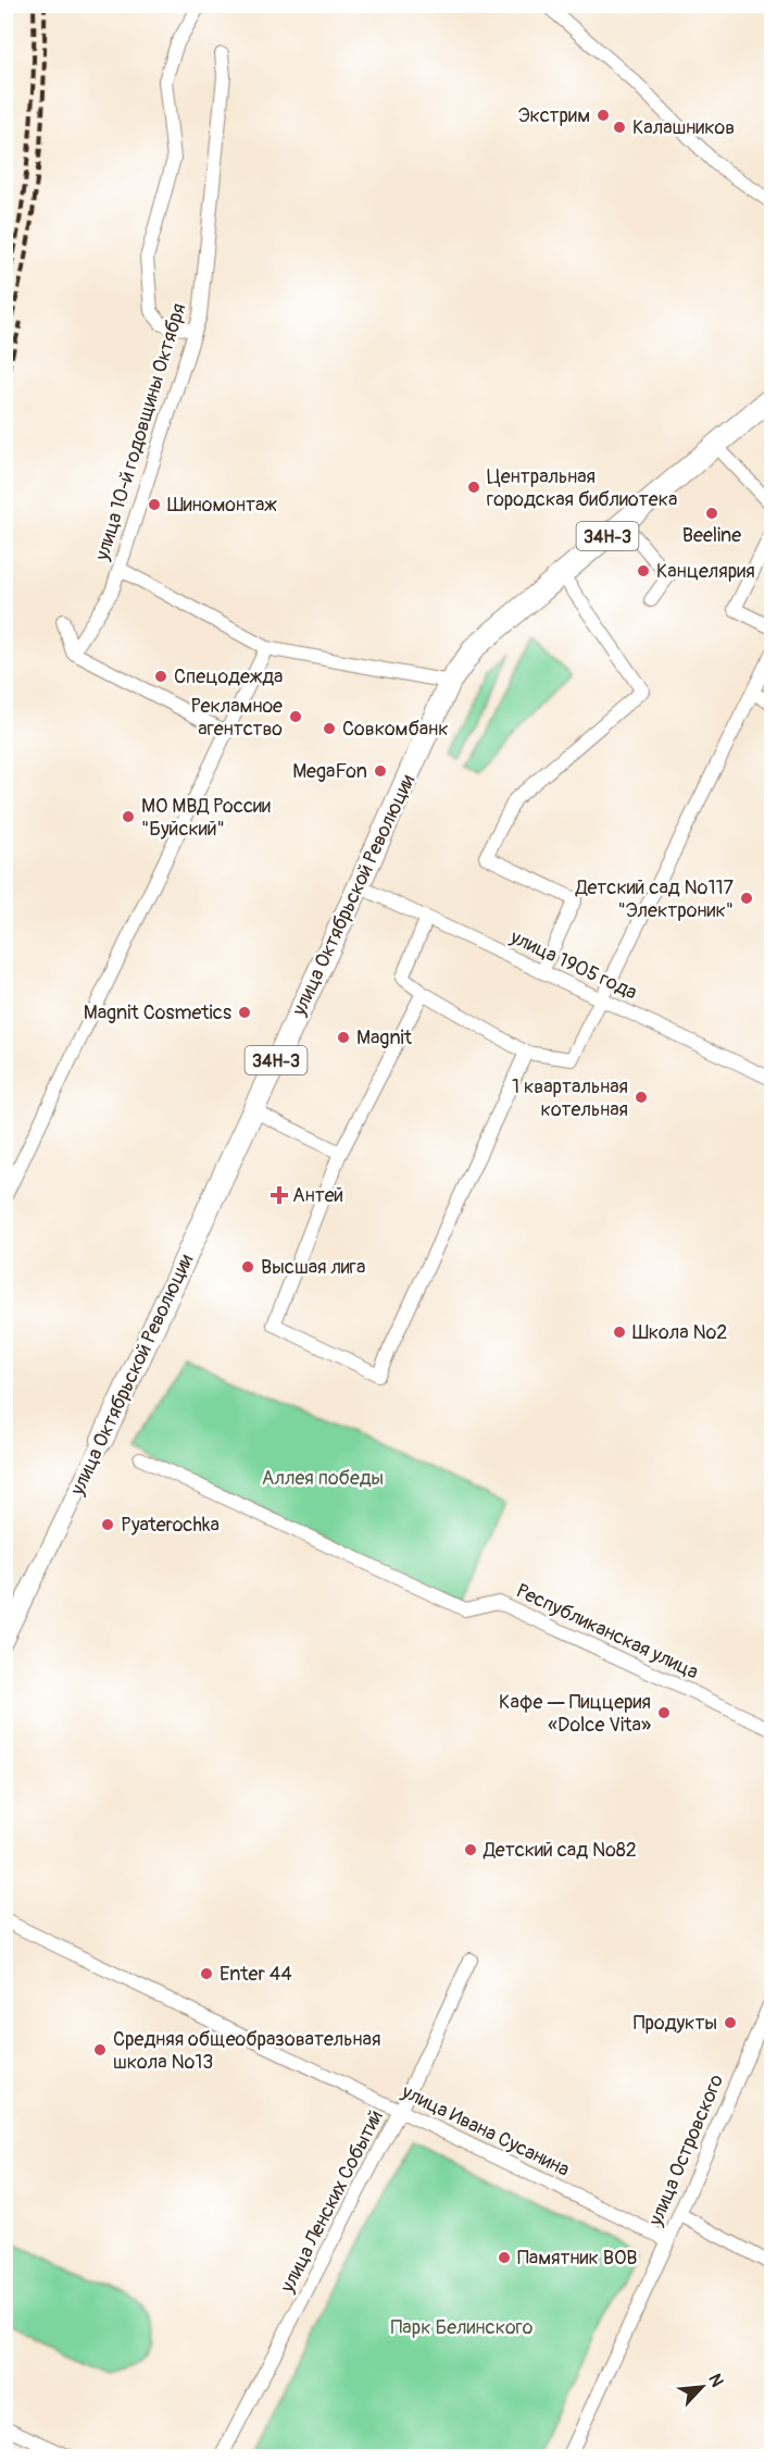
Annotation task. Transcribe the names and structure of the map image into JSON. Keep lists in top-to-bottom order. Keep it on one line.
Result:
{"streets":{"main road":["34Н-3","улица Октябрьской Революции"],"street":["улица 10-й годовщины Октября","улица 1905 года","Республиканская улица","улица Ивана Сусанина","улица Островского","улица Ленских Событий"]},"crossings":[["улица Октябрьской Революции","улица 1905 года"],["улица Ивана Сусанина","улица Островского"],["улица Ивана Сусанина","улица Ленских Событий"]],"parks":["Аллея победы","Парк Белинского"],"places":{"other":["Экстрим","Калашников","Центральная городская библиотека","Шиномонтаж","Beeline","Канцелярия","Спецодежда","Рекламное агентство","Совкомбанк","MegaFon","МО МВД России \"Буйский\"","Детский сад №117 \"Электроник\"","Magnit Cosmetics","Magnit","1 квартальная котельная","Высшая лига","Школа №2","Pyaterochka","Кафе — Пиццерия «Dolce Vita»","Детский сад №82","Enter 44","Продукты","Средняя общеобразовательная школа №13","Памятник ВОВ"],"health":["Антей"]},"north":"top right"}
